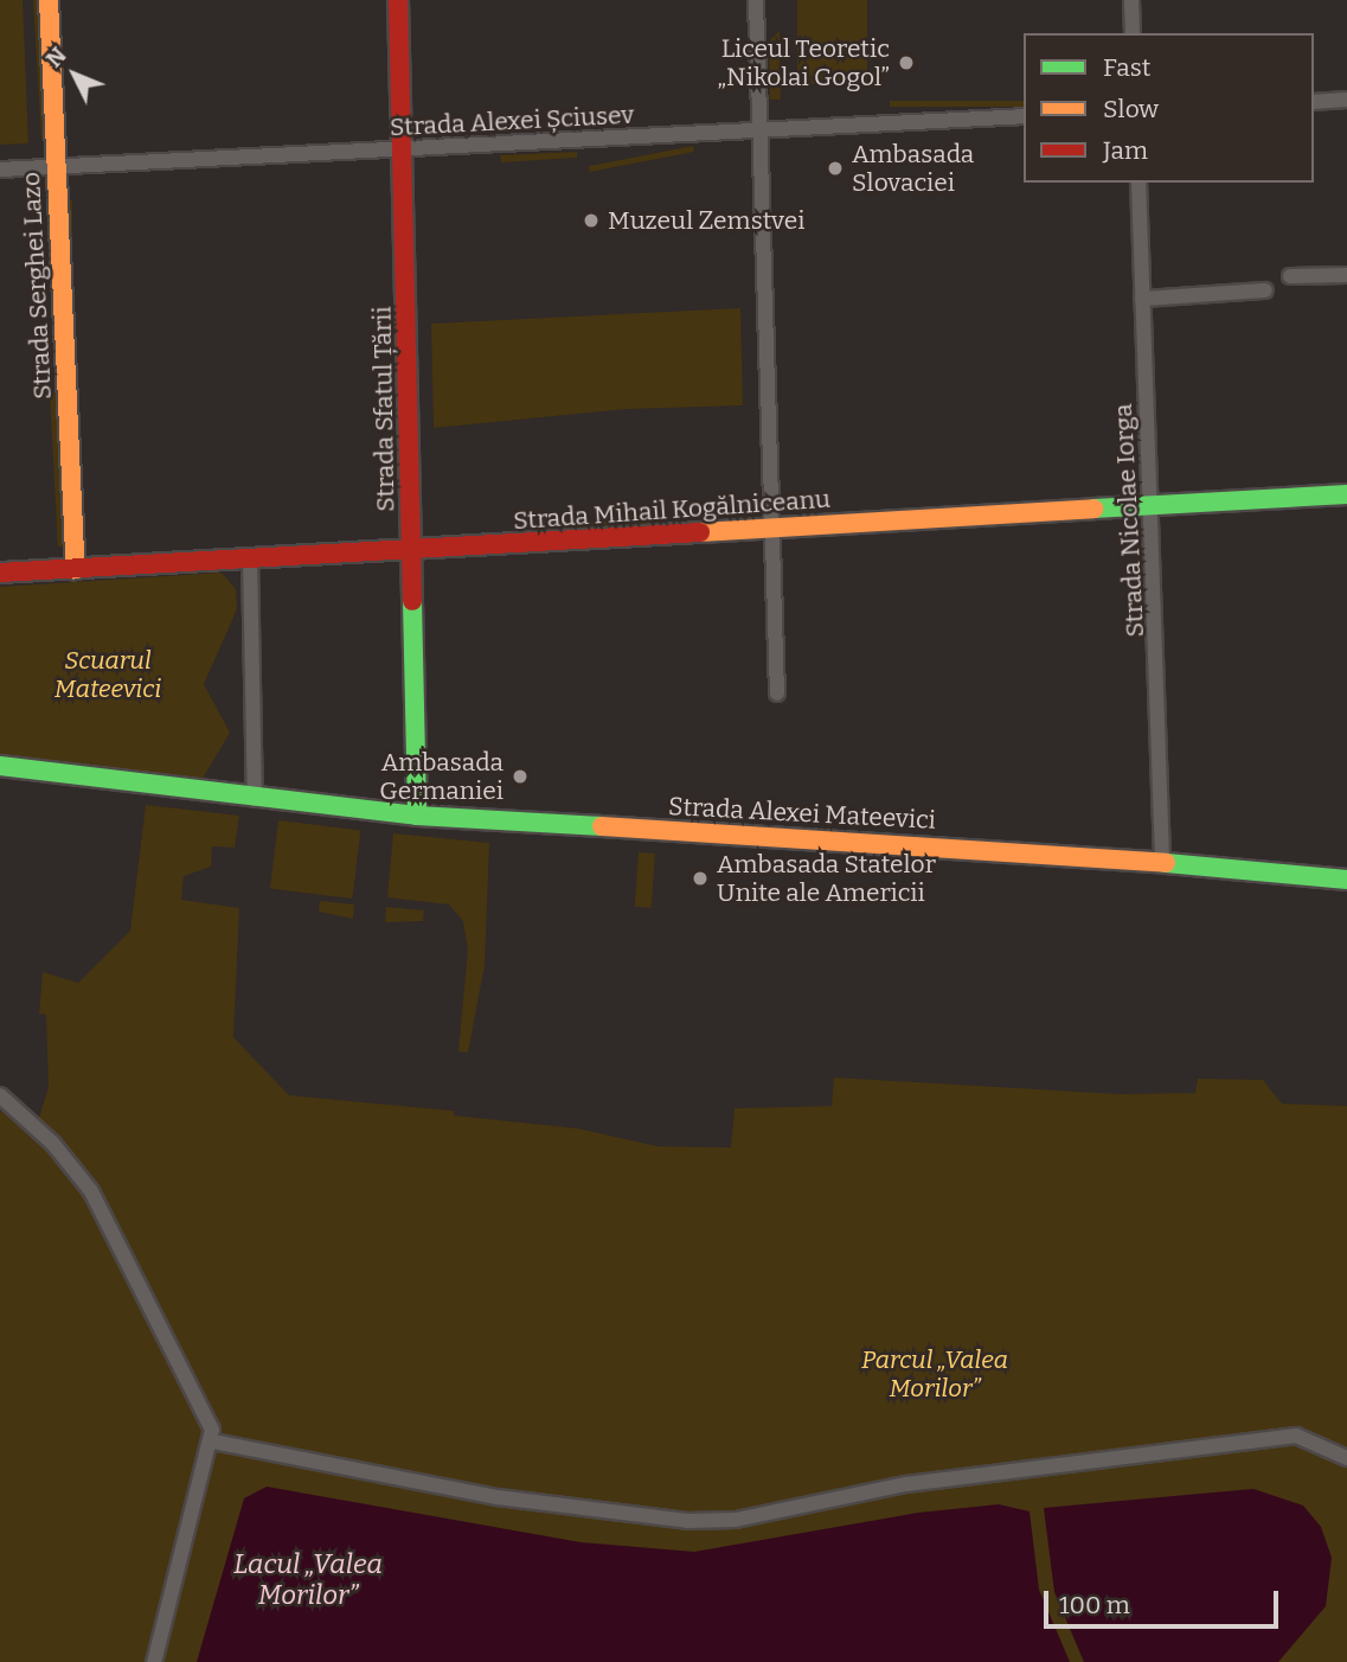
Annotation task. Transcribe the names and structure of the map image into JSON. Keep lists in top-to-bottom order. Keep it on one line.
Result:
{"streets":{"main road":["Strada Serghei Lazo","Strada Sfatul Țării","Strada Mihail Kogălniceanu","Strada Alexei Mateevici"],"street":["Strada Alexei Șciusev","Strada Nicolae Iorga"]},"crossings":[["Strada Alexei Șciusev","Strada Serghei Lazo"],["Strada Alexei Șciusev","Strada Sfatul Țării"],["Strada Serghei Lazo","Strada Mihail Kogălniceanu"],["Strada Sfatul Țării","Strada Mihail Kogălniceanu"],["Strada Sfatul Țării","Strada Alexei Mateevici"],["Strada Mihail Kogălniceanu","Strada Nicolae Iorga"],["Strada Nicolae Iorga","Strada Alexei Mateevici"]],"water":["Lacul „Valea Morilor”"],"parks":["Scuarul Mateevici","Parcul „Valea Morilor”"],"places":["Liceul Teoretic „Nikolai Gogol”","Ambasada Slovaciei","Muzeul Zemstvei","Ambasada Germaniei","Ambasada Statelor Unite ale Americii"],"legend":["Fast","Slow","Jam"],"scale_bar":"100 m","north":"top left"}
